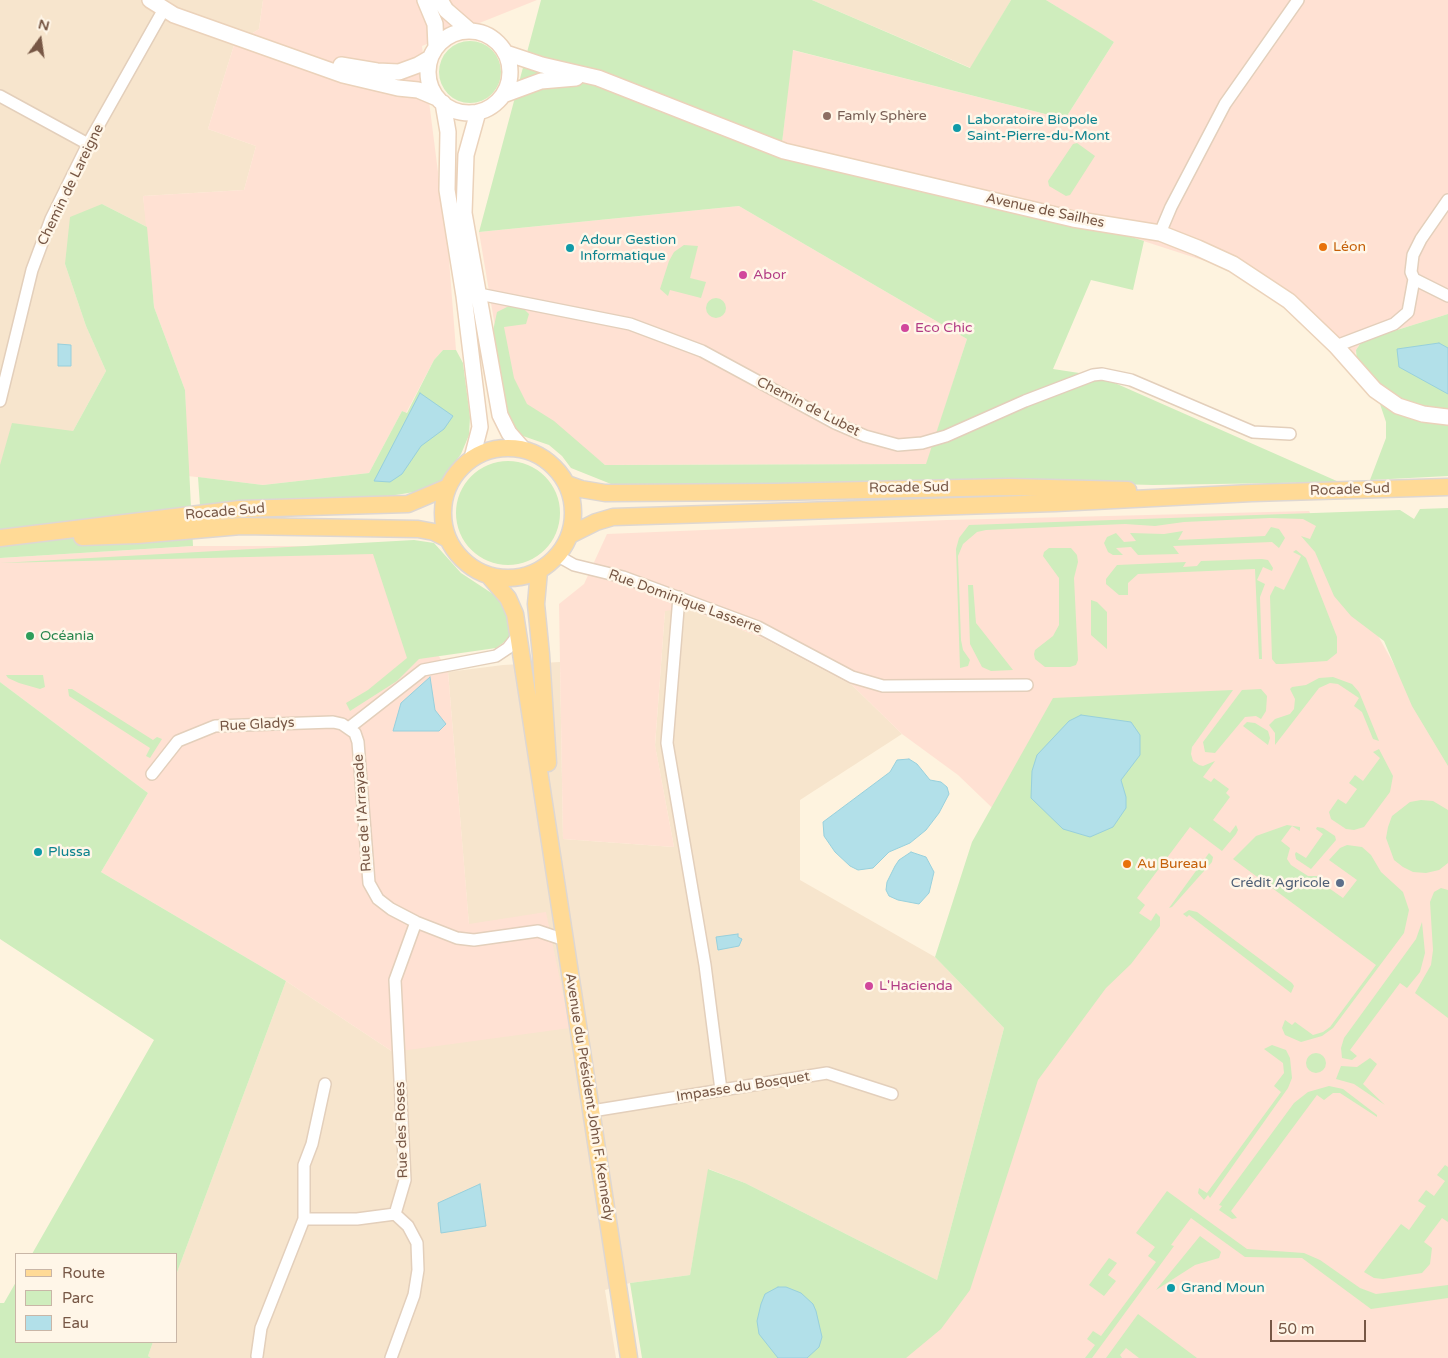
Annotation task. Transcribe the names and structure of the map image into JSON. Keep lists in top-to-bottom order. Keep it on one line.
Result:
{"streets":{"main road":["Rocade Sud","Avenue du Président John F. Kennedy"],"street":["Chemin de Lareigne","Avenue de Sailhes","Chemin de Lubet","Rue Dominique Lasserre","Rue Gladys","Rue de l'Arrayade","Impasse du Bosquet","Rue des Roses"]},"crossings":[["Rocade Sud","Rue Dominique Lasserre"],["Rocade Sud","Avenue du Président John F. Kennedy"],["Rue Dominique Lasserre","Avenue du Président John F. Kennedy"],["Rue Gladys","Rue de l'Arrayade"],["Rue de l'Arrayade","Avenue du Président John F. Kennedy"],["Rue de l'Arrayade","Rue des Roses"],["Impasse du Bosquet","Avenue du Président John F. Kennedy"]],"places":["Famly Sphère","Laboratoire Biopole Saint-Pierre-du-Mont","Léon","Adour Gestion Informatique","Abor","Eco Chic","Océania","Plussa","Au Bureau","Crédit Agricole","L'Hacienda","Grand Moun"],"legend":["Route","Parc","Eau"],"scale_bar":"50 m","north":"top"}
